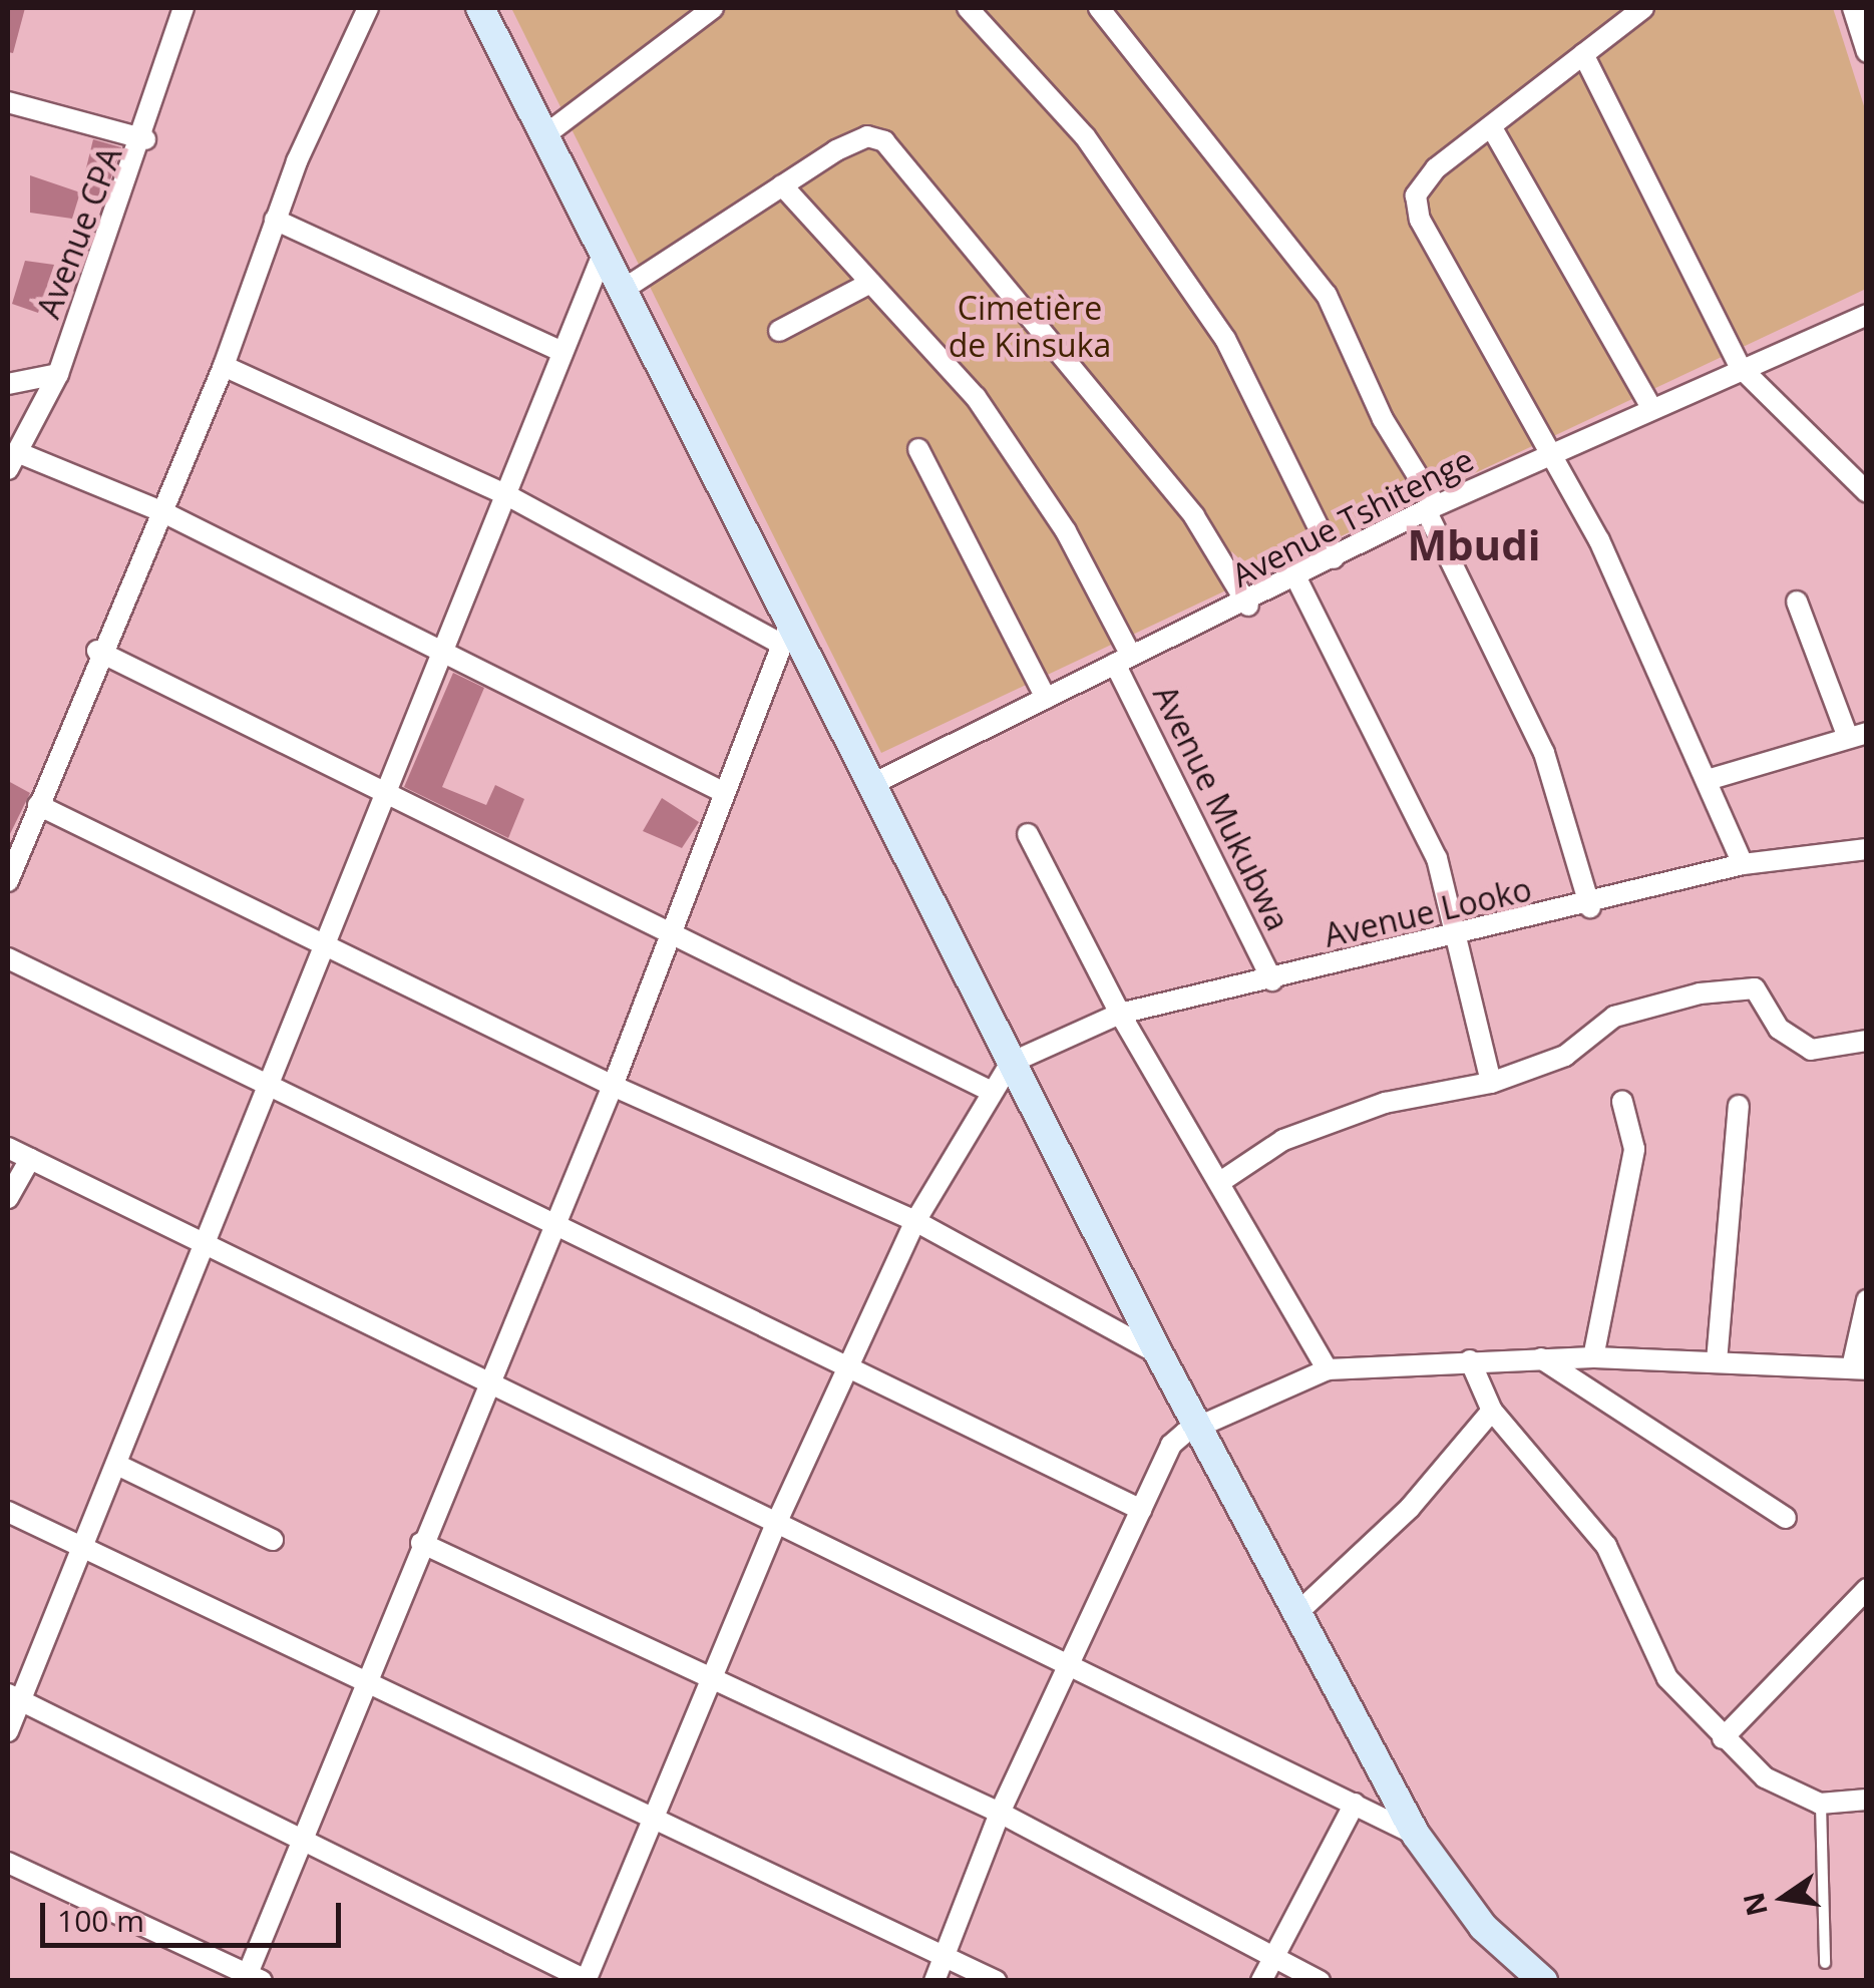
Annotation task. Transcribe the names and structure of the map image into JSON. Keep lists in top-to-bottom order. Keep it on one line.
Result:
{"streets":{"street":["Avenue CPA","Avenue Tshitenge","Avenue Mukubwa","Avenue Looko"]},"crossings":[["Avenue Tshitenge","Avenue Mukubwa"],["Avenue Mukubwa","Avenue Looko"]],"districts":["Mbudi"],"parks":["Cimetière de Kinsuka"],"scale_bar":"100 m","north":"left"}
